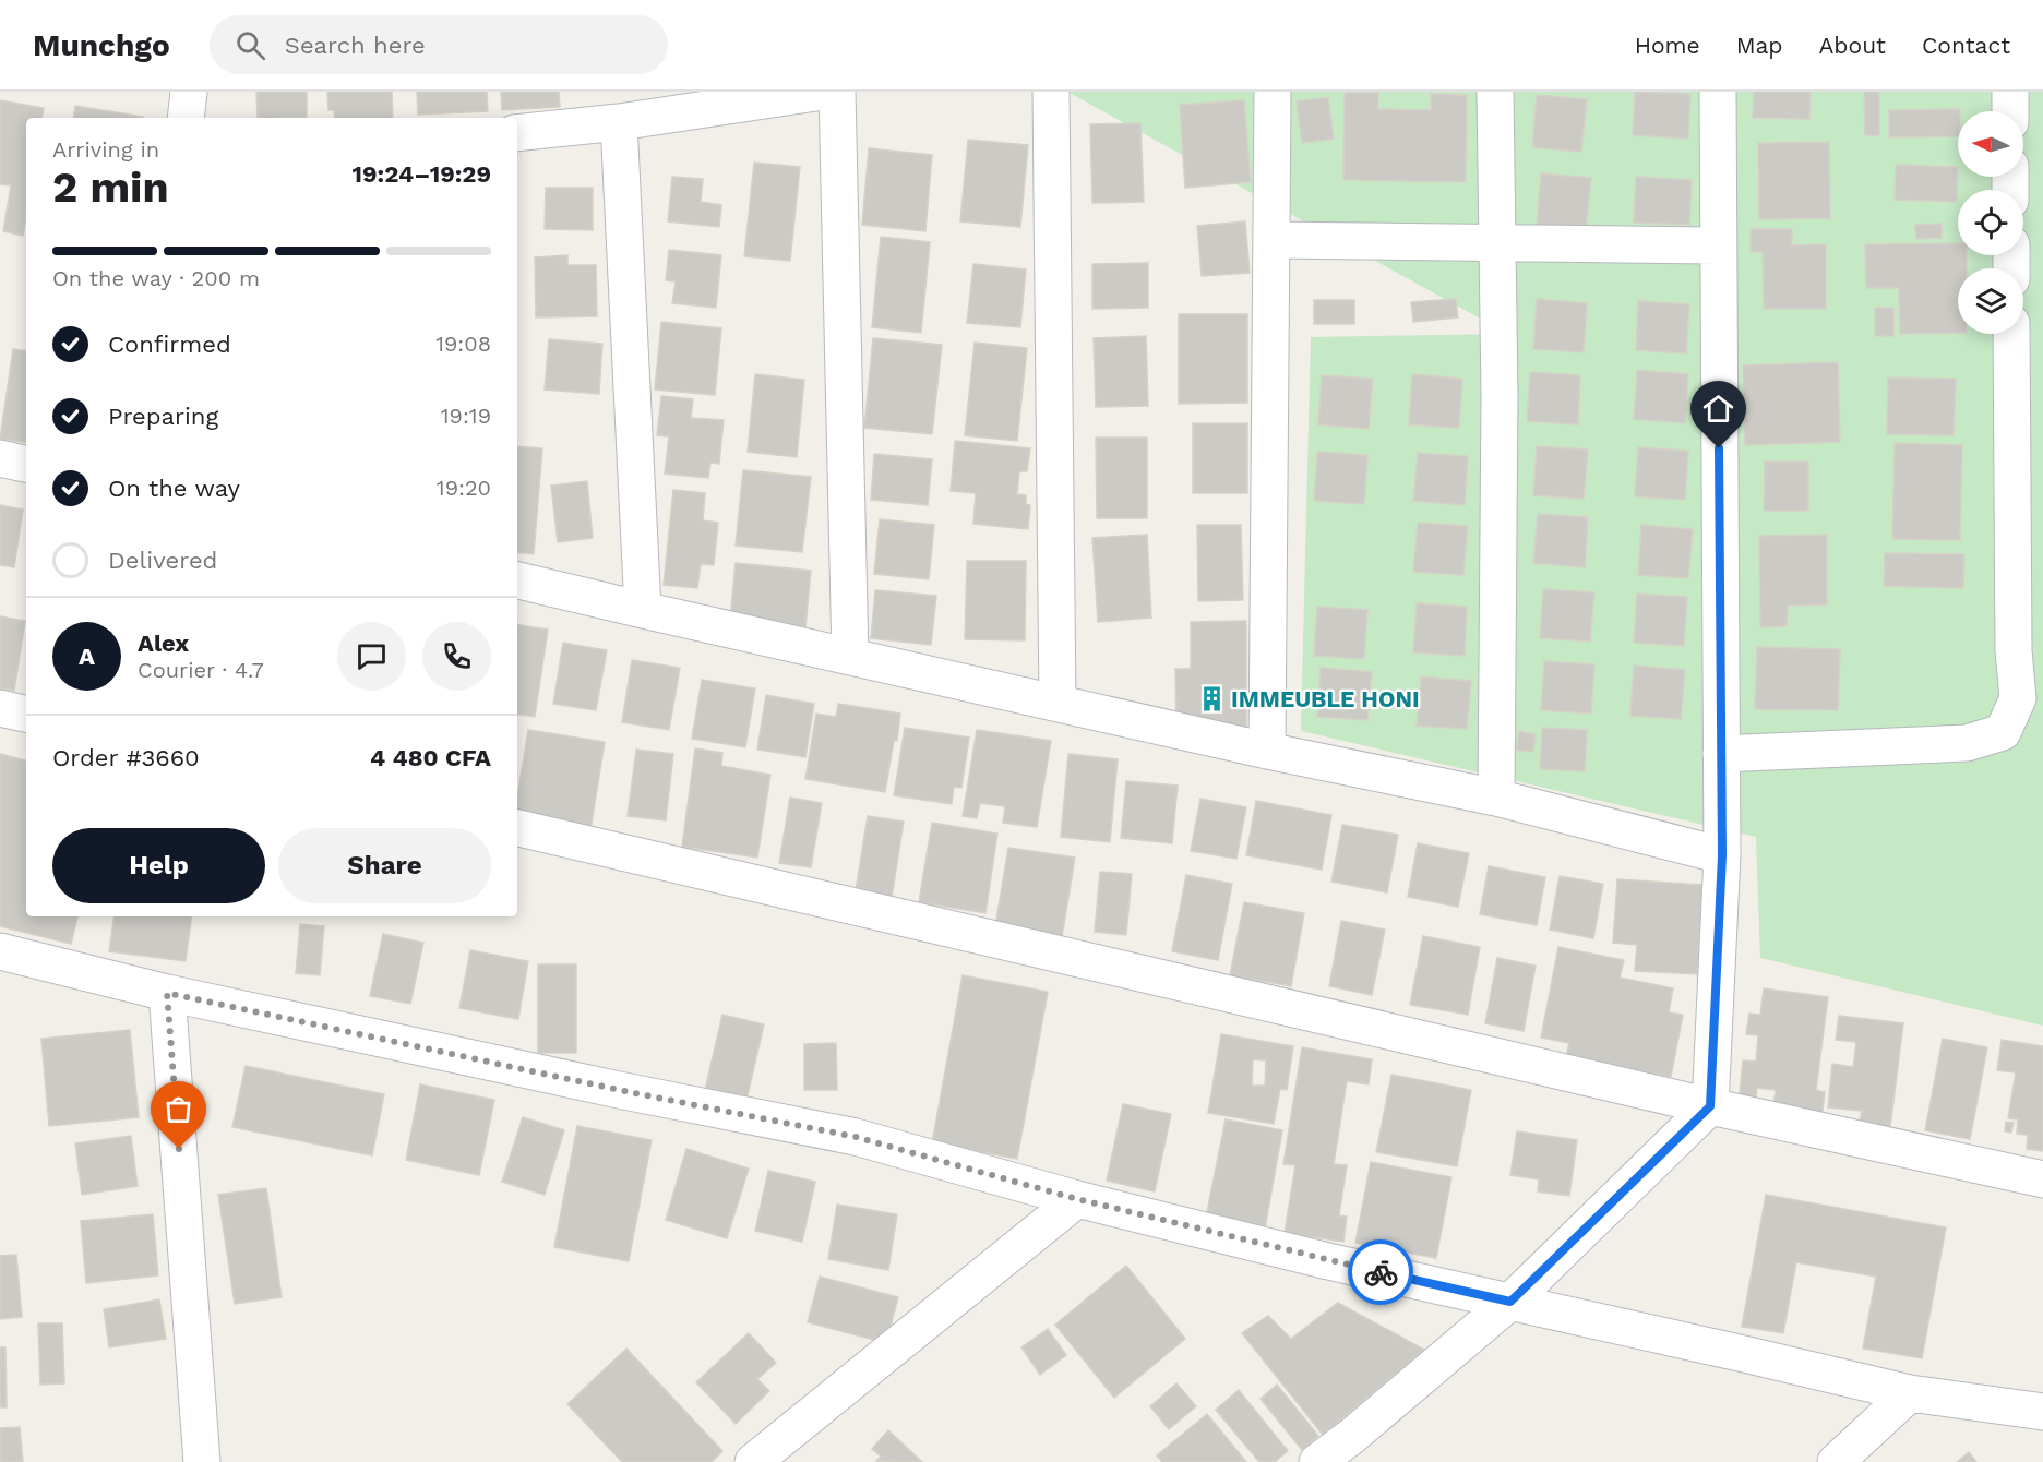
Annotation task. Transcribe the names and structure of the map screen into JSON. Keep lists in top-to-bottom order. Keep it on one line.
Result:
{"places":{"building":["IMMEUBLE HONI"]},"north":"left","page":{"header":"Munchgo","search":"Search here","nav":["Home","Map","About","Contact"],"heading":["2 min","Arriving in","19:24–19:29"],"panel":["Alex","Courier · 4.7","Order #3660","4 480 CFA"],"bar":"On the way · 200 m","list":[["Confirmed","19:08"],["Preparing","19:19"],["On the way","19:20"],"Delivered"],"round":"A","buttons":["Help","Share"]}}
